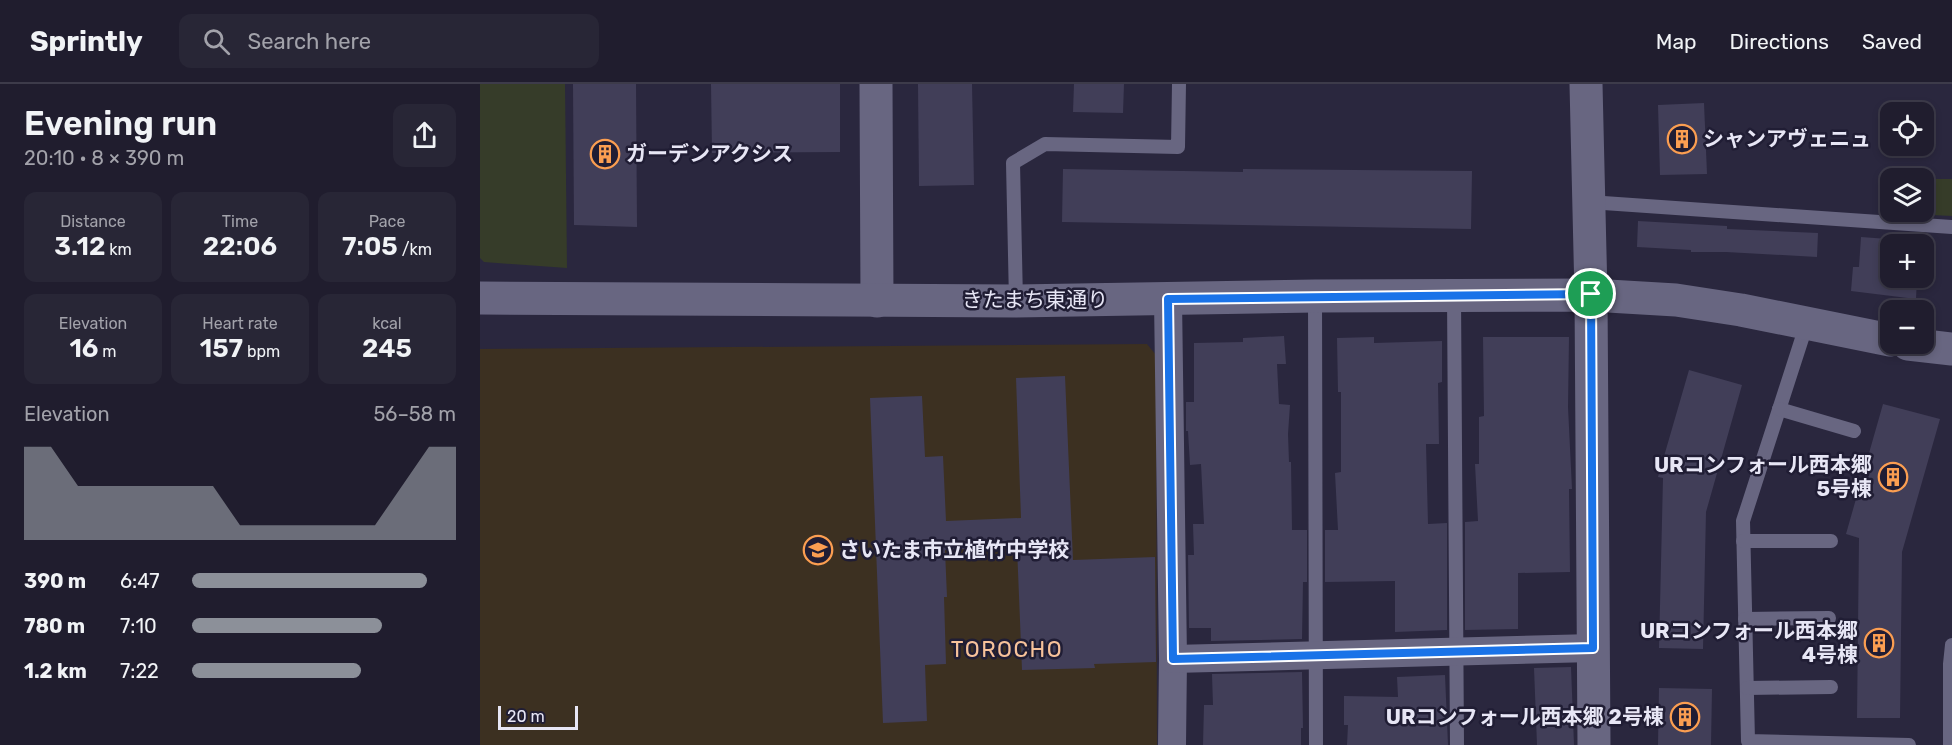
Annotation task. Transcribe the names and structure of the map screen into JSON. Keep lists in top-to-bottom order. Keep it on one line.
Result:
{"streets":{"street":["きたまち東通り"]},"districts":["TOROCHO"],"places":{"building":["シャンアヴェニュ","ガーデンアクシス","URコンフォール西本郷 5号棟","URコンフォール西本郷 4号棟","URコンフォール西本郷 2号棟"],"school or university":["さいたま市立植竹中学校"]},"scale_bar":"20 m","page":{"header":"Sprintly","search":"Search here","nav":["Map","Directions","Saved"],"heading":["Evening run","20:10 · 8 × 390 m"],"map_buttons":["+","−"],"stats":[["Distance","3.12 km"],["Time","22:06"],["Pace","7:05 /km"],["Elevation","16 m"],["Heart rate","157 bpm"],["kcal","245"]],"chart":["Elevation","56–58 m"],"list":[{"name":"390 m","note":"6:47"},{"name":"780 m","note":"7:10"},{"name":"1.2 km","note":"7:22"}],"scale":"20 m"}}
